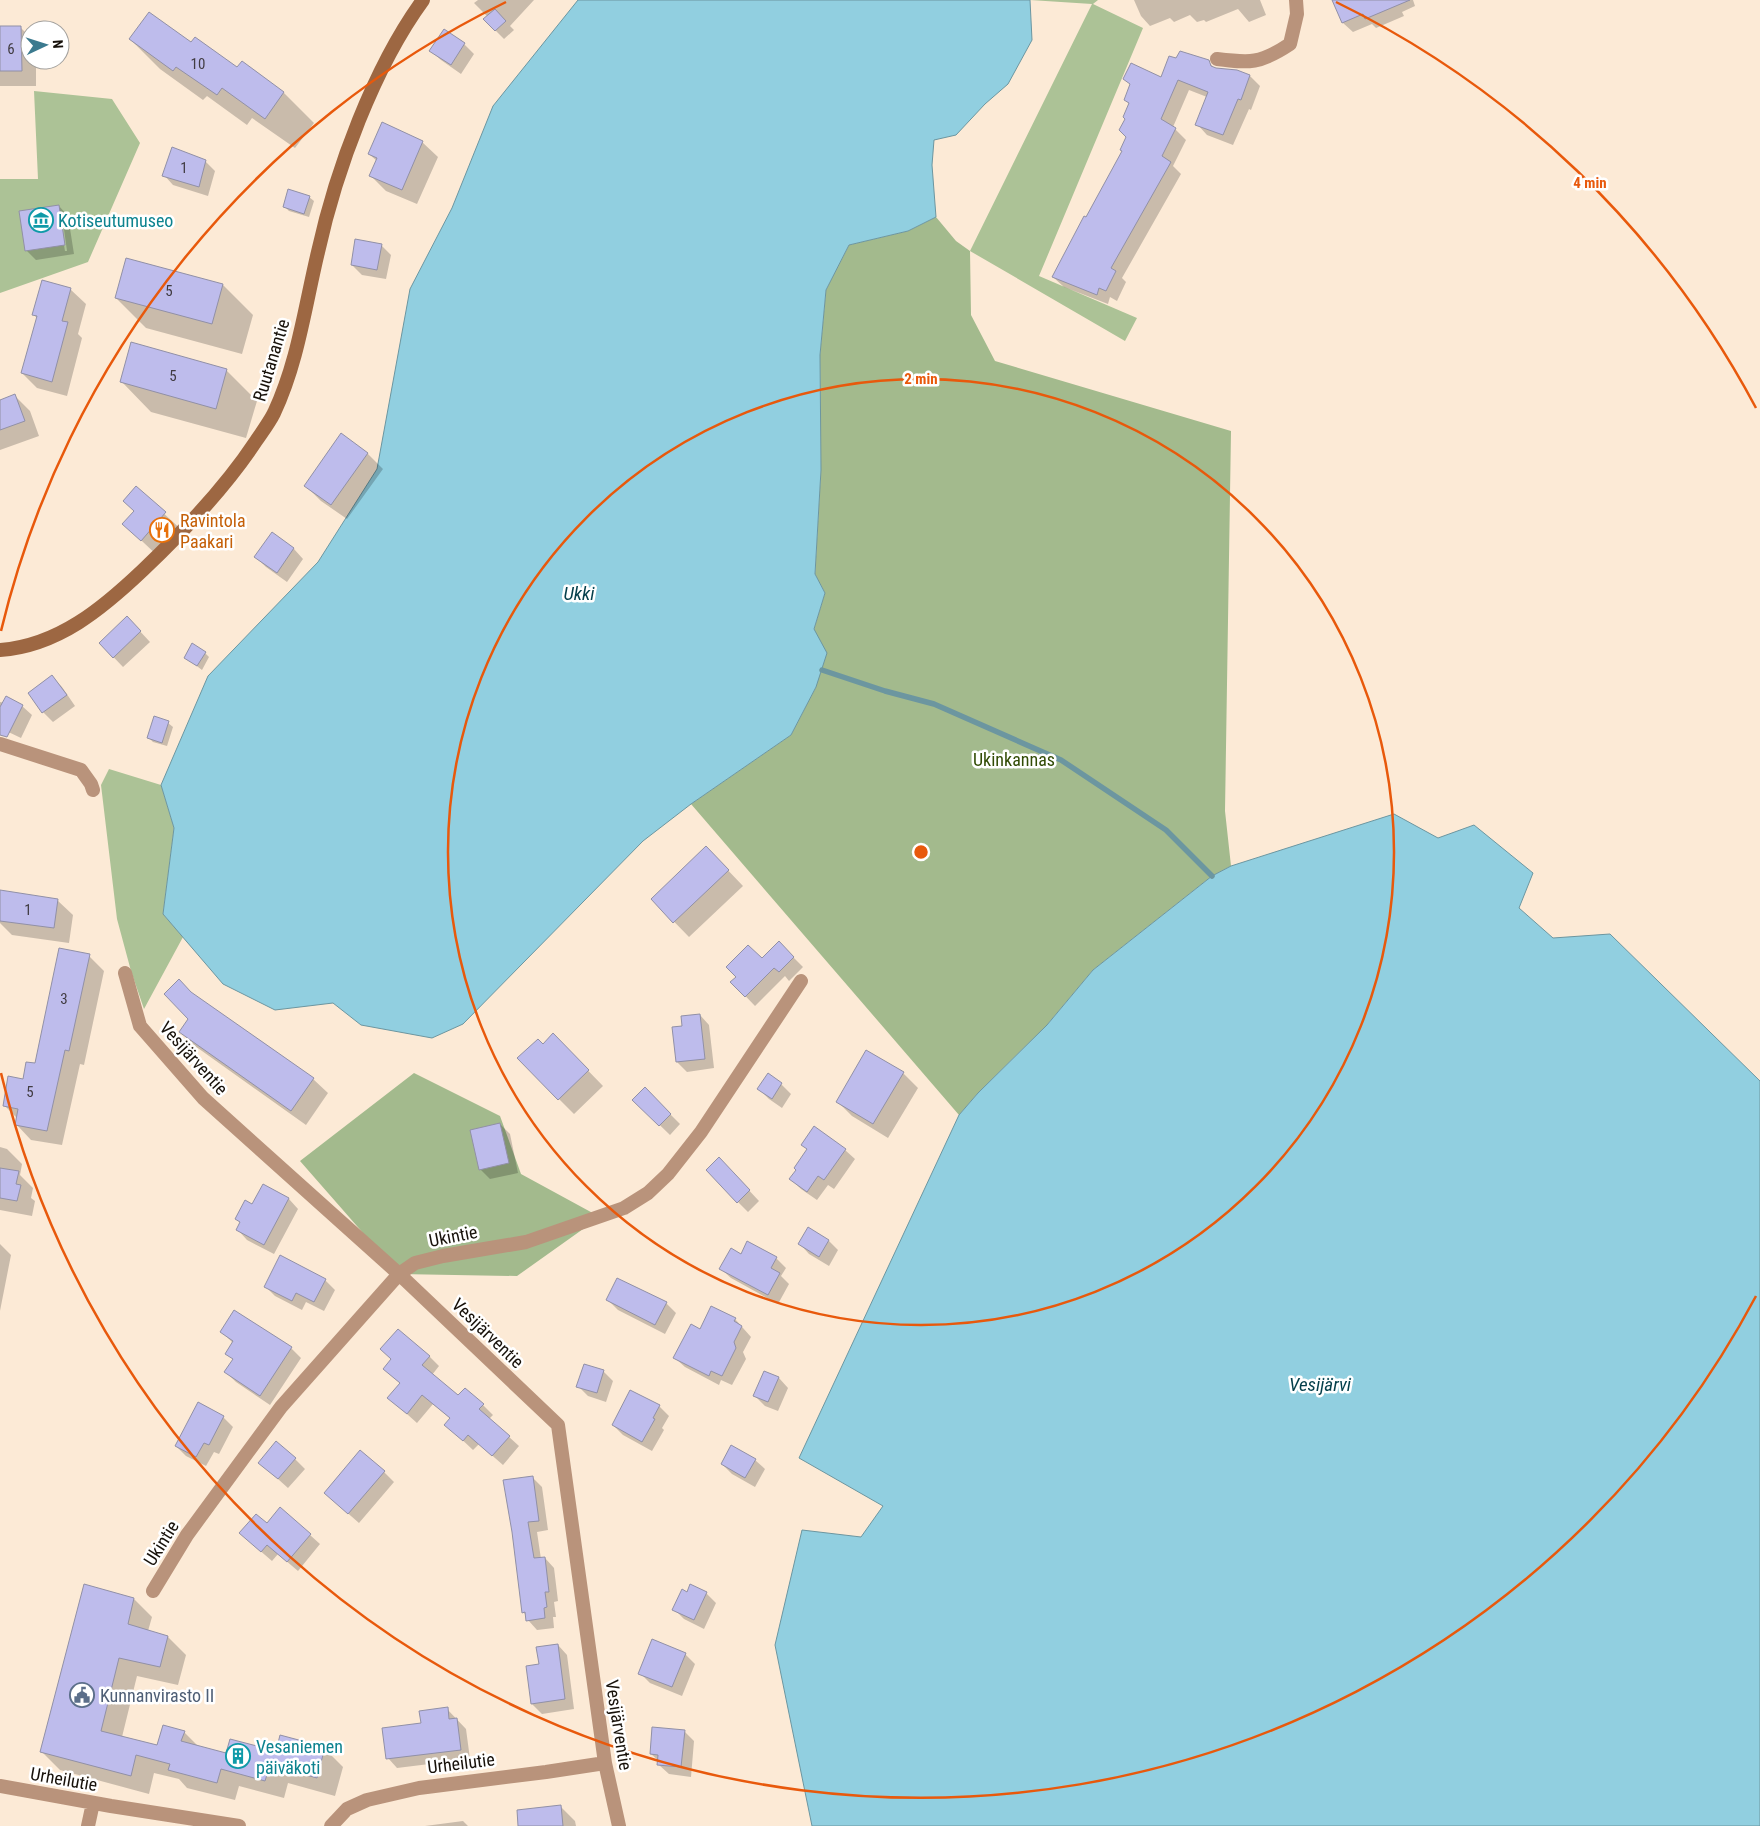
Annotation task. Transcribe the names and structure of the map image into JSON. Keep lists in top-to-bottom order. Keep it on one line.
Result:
{"streets":{"main road":["Ruutanantie"],"street":["Vesijärventie","Ukintie","Urheilutie"]},"crossings":[["Vesijärventie","Ukintie"],["Vesijärventie","Urheilutie"]],"water":["Ukki","Vesijärvi"],"parks":["Ukinkannas"],"places":{"museum":["Kotiseutumuseo"],"restaurant":["Ravintola Paakari"],"public building":["Kunnanvirasto II"],"building":["Vesaniemen päiväkoti"]},"house_numbers":["6","10","1","5","5","1","3","5"],"north":"right","rings":["4 min","2 min"]}
